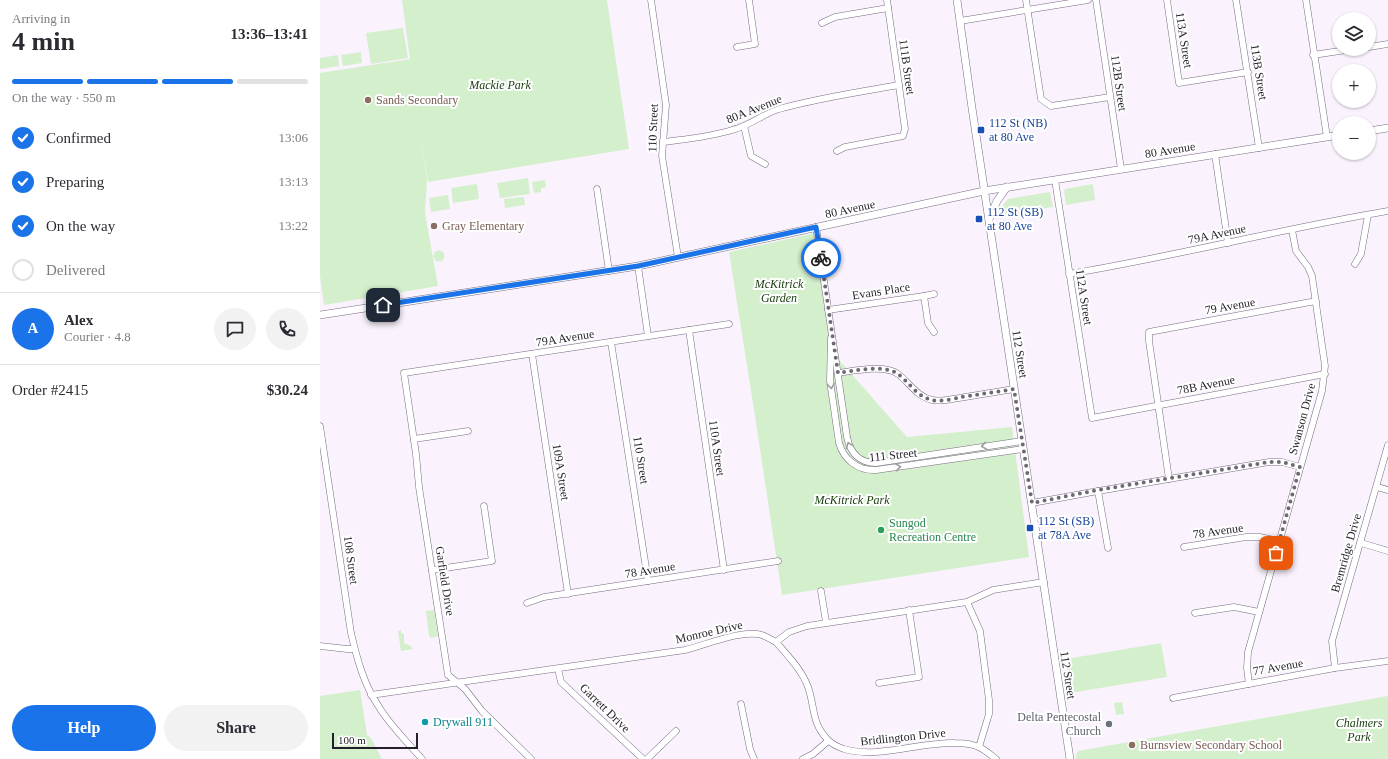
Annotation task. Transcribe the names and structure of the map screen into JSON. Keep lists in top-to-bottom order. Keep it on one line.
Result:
{"streets":{"street":["113A Street","111B Street","113B Street","112B Street","80A Avenue","110 Street","80 Avenue","79A Avenue","Evans Place","112A Street","79 Avenue","112 Street","78B Avenue","Swanson Drive","110A Street","111 Street","109A Street","78 Avenue","Bremridge Drive","108 Street","Garfield Drive","Monroe Drive","77 Avenue","Garrett Drive","Bridlington Drive"]},"crossings":[["113A Street","113B Street"],["111B Street","80A Avenue"],["113B Street","80 Avenue"],["112B Street","80 Avenue"],["80A Avenue","110 Street"],["110 Street","80 Avenue"],["110 Street","79A Avenue"],["110 Street","78 Avenue"],["80 Avenue","112A Street"],["80 Avenue","112 Street"],["80 Avenue","111 Street"],["79A Avenue","112A Street"],["79A Avenue","Swanson Drive"],["79A Avenue","110A Street"],["79A Avenue","109A Street"],["79A Avenue","Garfield Drive"],["Evans Place","111 Street"],["112A Street","78B Avenue"],["79 Avenue","78B Avenue"],["79 Avenue","Swanson Drive"],["112 Street","111 Street"],["78B Avenue","Swanson Drive"],["Swanson Drive","78 Avenue"],["Swanson Drive","77 Avenue"],["110A Street","78 Avenue"],["109A Street","78 Avenue"],["Bremridge Drive","77 Avenue"],["108 Street","Monroe Drive"],["Garfield Drive","Monroe Drive"],["Monroe Drive","Garrett Drive"]],"parks":["Mackie Park","McKitrick Garden","McKitrick Park","Chalmers Park"],"places":{"other":["Sands Secondary","Gray Elementary","Sungod Recreation Centre","Drywall 911","Delta Pentecostal Church","Burnsview Secondary School"],"transit":["112 St (NB) at 80 Ave","112 St (SB) at 80 Ave","112 St (SB) at 78A Ave"]},"scale_bar":"100 m","page":{"heading":["4 min","Arriving in","13:36–13:41"],"panel":["Alex","Courier · 4.8","Order #2415","$30.24"],"map_buttons":["+","−"],"bar":"On the way · 550 m","list":[["Confirmed","13:06"],["Preparing","13:13"],["On the way","13:22"],"Delivered"],"round":"A","buttons":["Help","Share"],"scale":"100 m"}}
